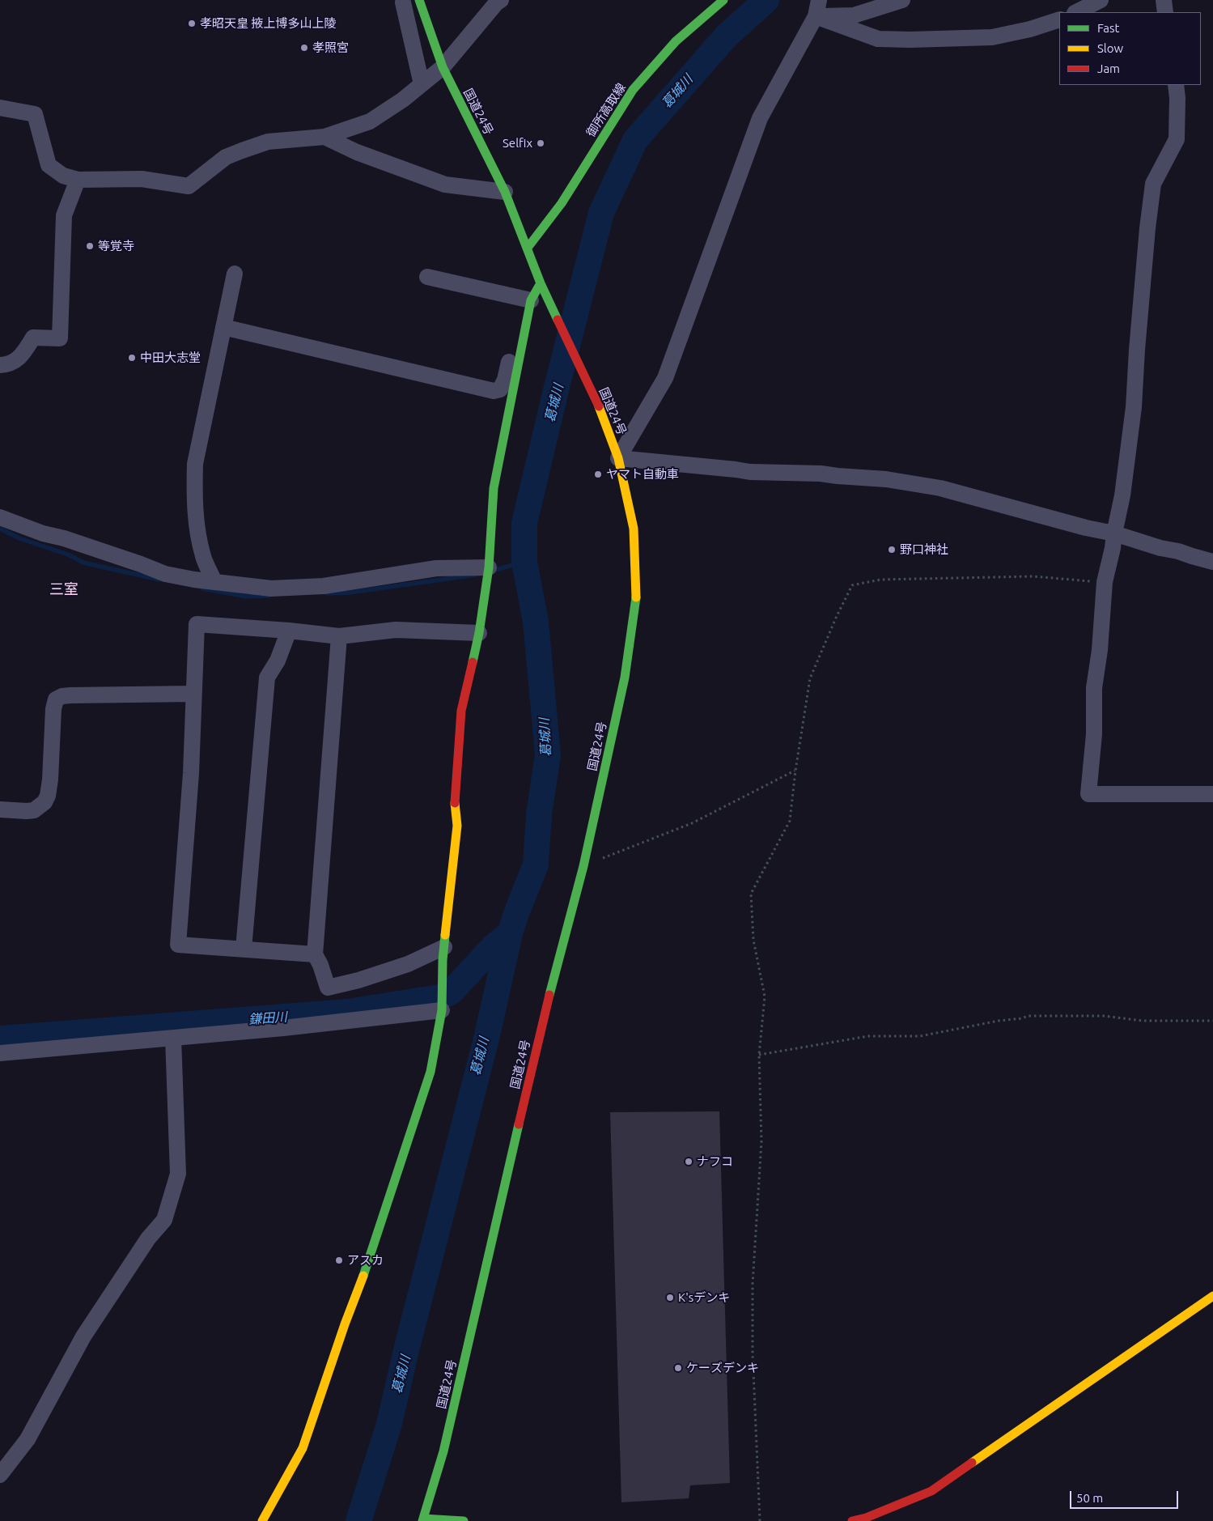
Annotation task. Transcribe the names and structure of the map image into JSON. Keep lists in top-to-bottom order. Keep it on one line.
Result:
{"streets":{"main road":["御所高取線","国道24号"]},"crossings":[["御所高取線","国道24号"]],"districts":["三室"],"water":["葛城川","鎌田川"],"places":["孝昭天皇 掖上博多山上陵","孝照宮","Selfix","等覚寺","中田大志堂","ヤマト自動車","野口神社","ナフコ","アスカ","K'sデンキ","ケーズデンキ"],"legend":["Fast","Slow","Jam"],"scale_bar":"50 m"}
